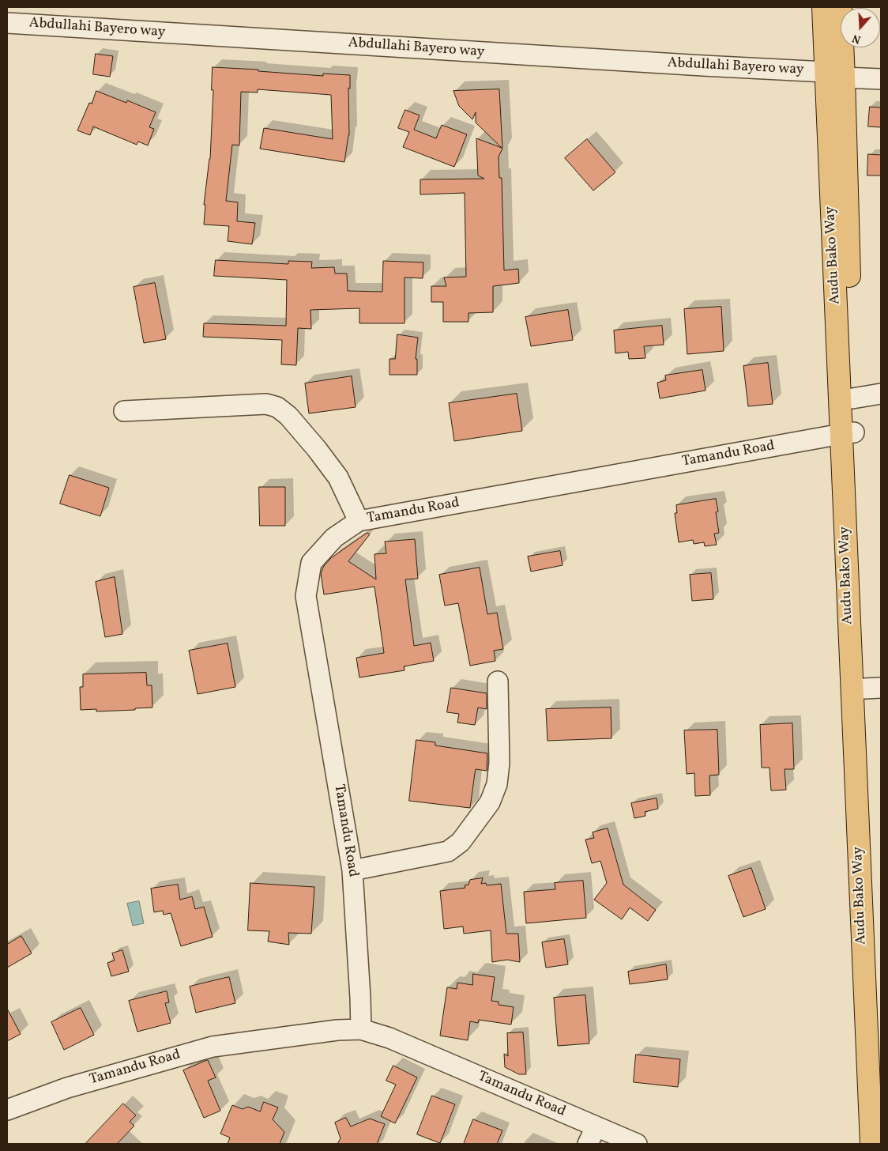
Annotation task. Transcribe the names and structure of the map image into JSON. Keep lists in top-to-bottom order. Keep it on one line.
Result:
{"streets":{"main road":["Audu Bako Way"],"street":["Abdullahi Bayero way","Tamandu Road"]},"crossings":[["Abdullahi Bayero way","Audu Bako Way"],["Audu Bako Way","Tamandu Road"]],"north":"bottom"}
